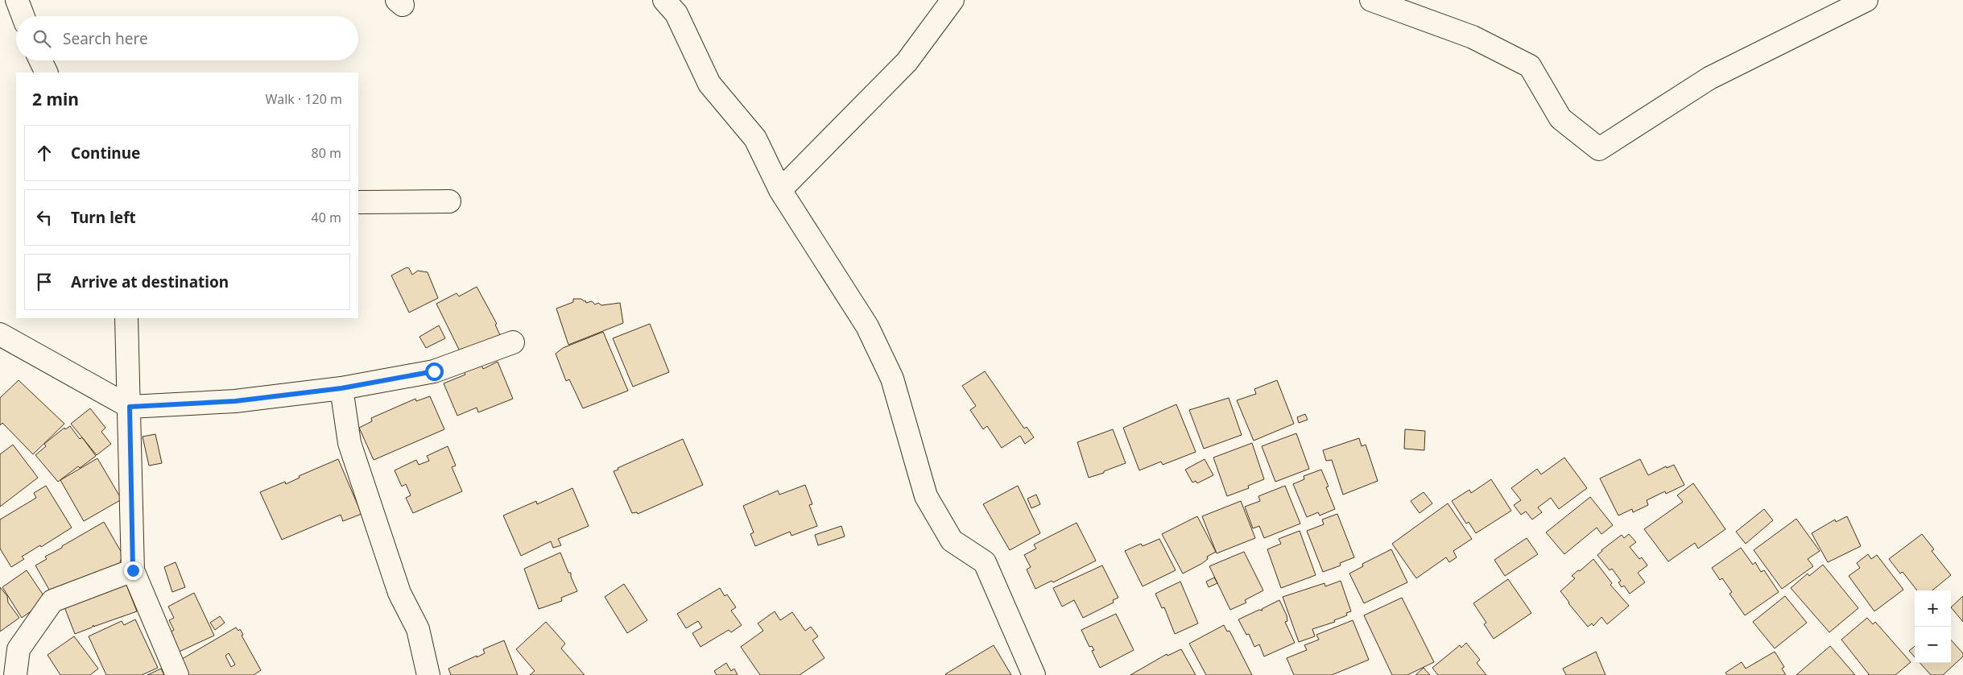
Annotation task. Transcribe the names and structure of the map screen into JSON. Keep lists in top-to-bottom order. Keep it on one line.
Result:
{"page":{"search":"Search here","heading":["2 min","Walk · 120 m"],"list":[["Continue","80 m"],["Turn left","40 m"],"Arrive at destination"],"map_buttons":["+","−"]}}
